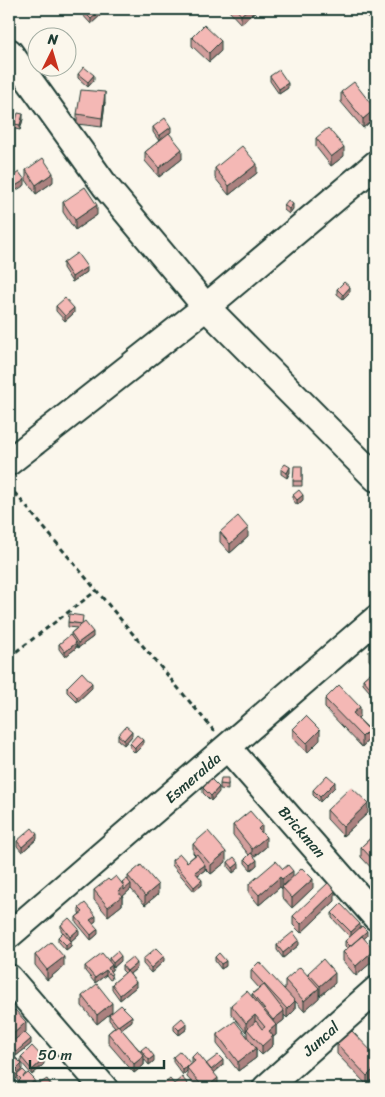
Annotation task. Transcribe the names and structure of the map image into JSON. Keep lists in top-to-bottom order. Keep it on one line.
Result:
{"streets":{"street":["Esmeralda","Brickman","Juncal"]},"crossings":[["Esmeralda","Brickman"]],"scale_bar":"50 m","north":"top"}
